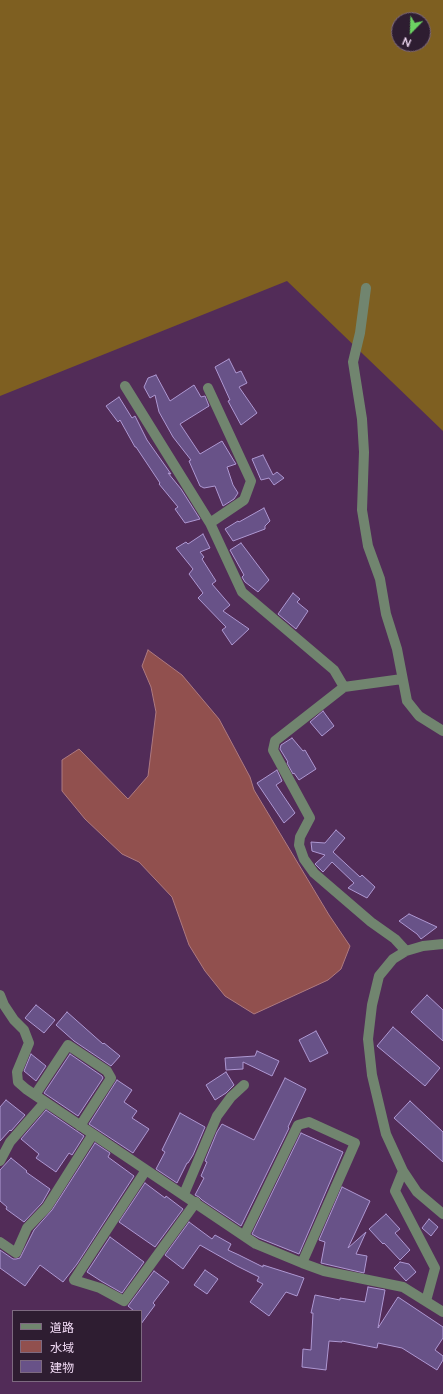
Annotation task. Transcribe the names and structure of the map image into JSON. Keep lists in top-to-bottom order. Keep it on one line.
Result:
{"legend":["道路","水域","建物"],"north":"bottom left"}
